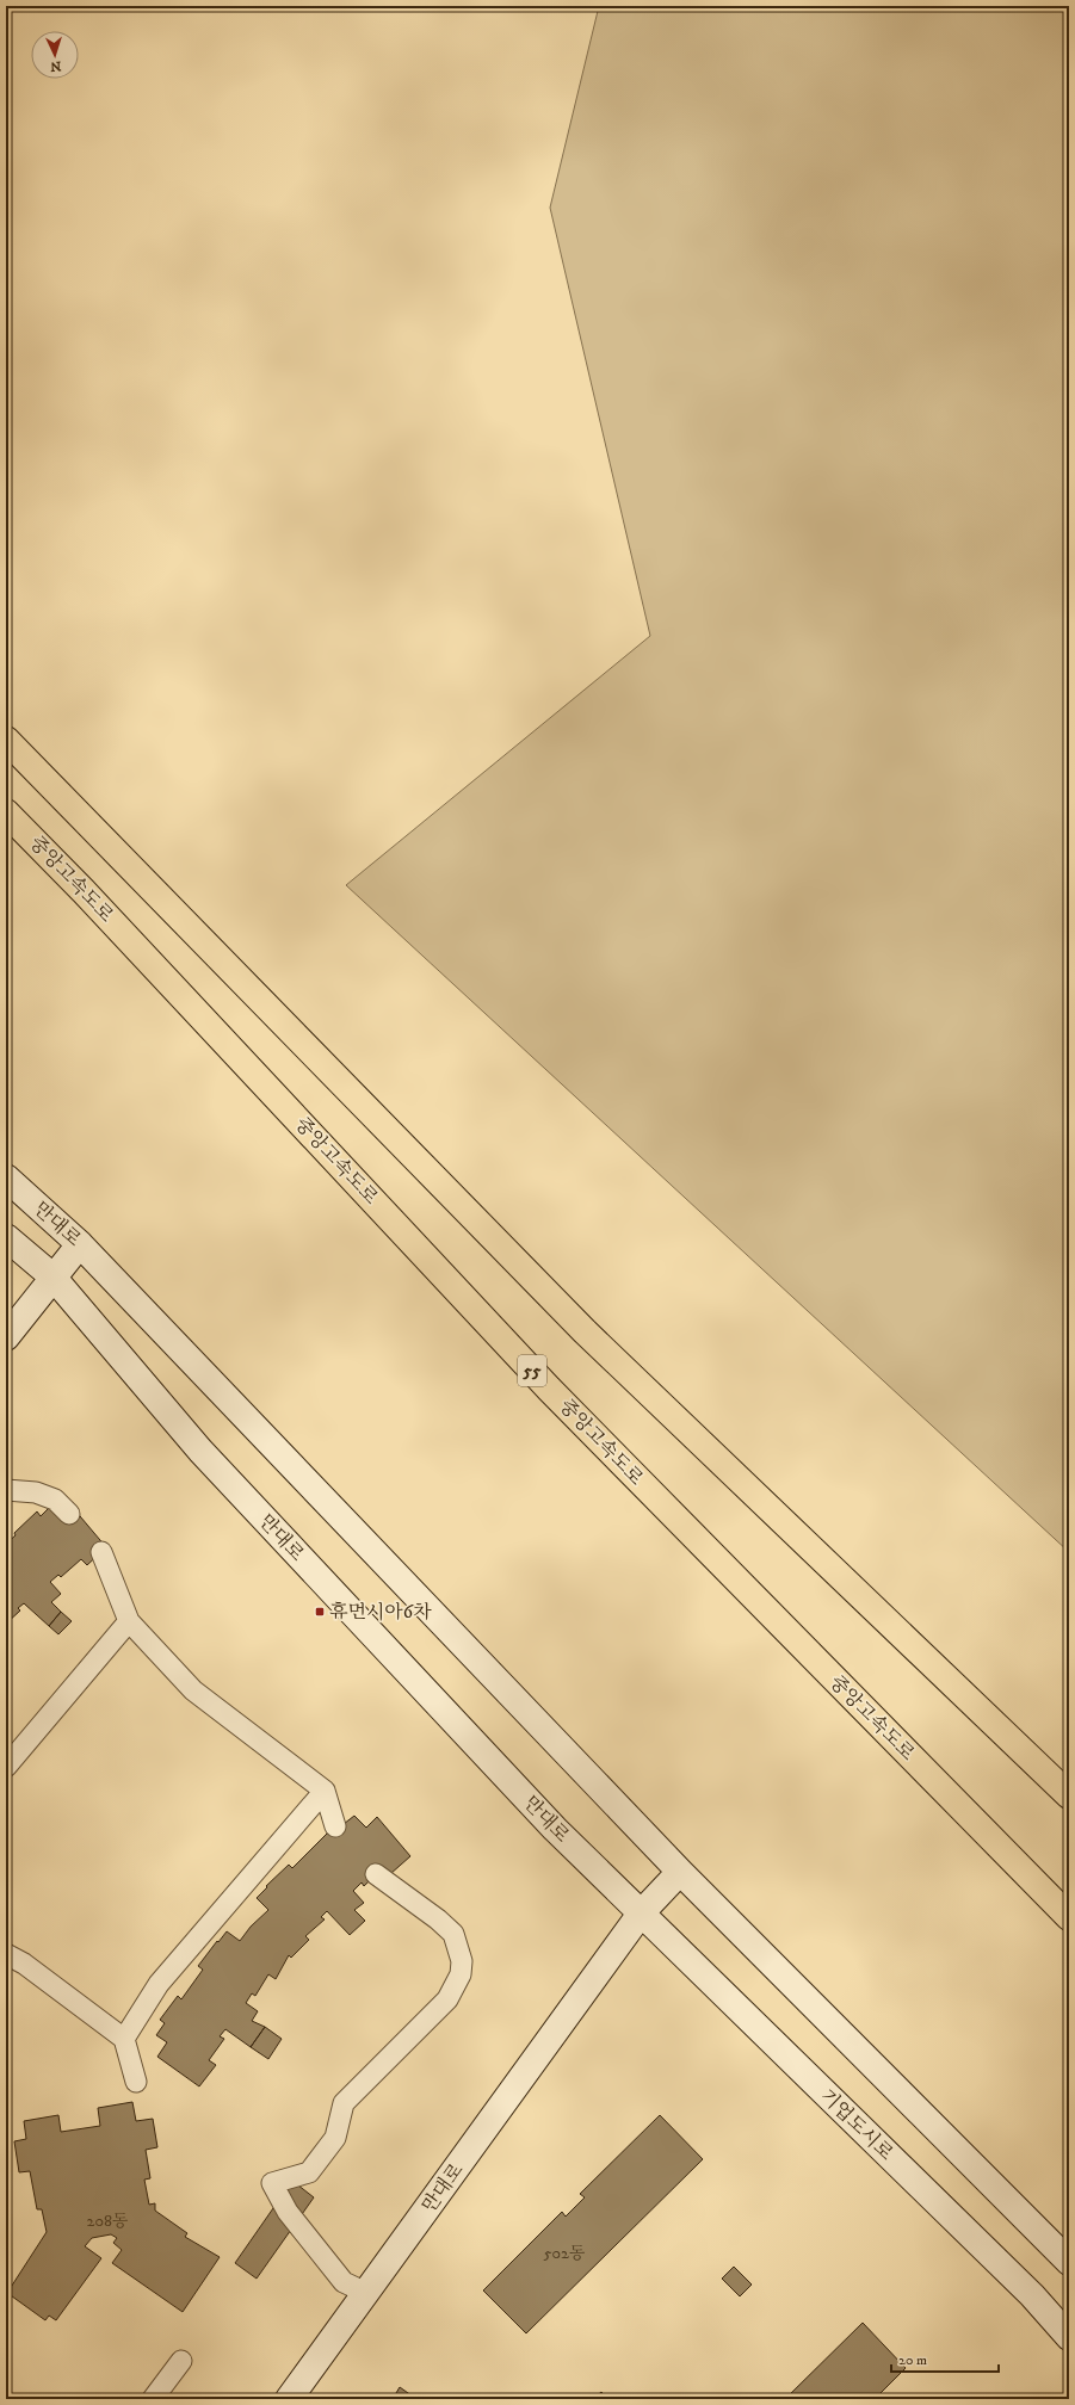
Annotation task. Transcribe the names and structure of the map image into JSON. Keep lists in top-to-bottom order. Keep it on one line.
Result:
{"streets":{"highway":["중앙고속도로","55"],"street":["만대로","기업도시로"]},"crossings":[["만대로","기업도시로"]],"places":{"transit":["휴먼시아6차"]},"house_numbers":["208동","502동"],"scale_bar":"20 m","north":"bottom"}
